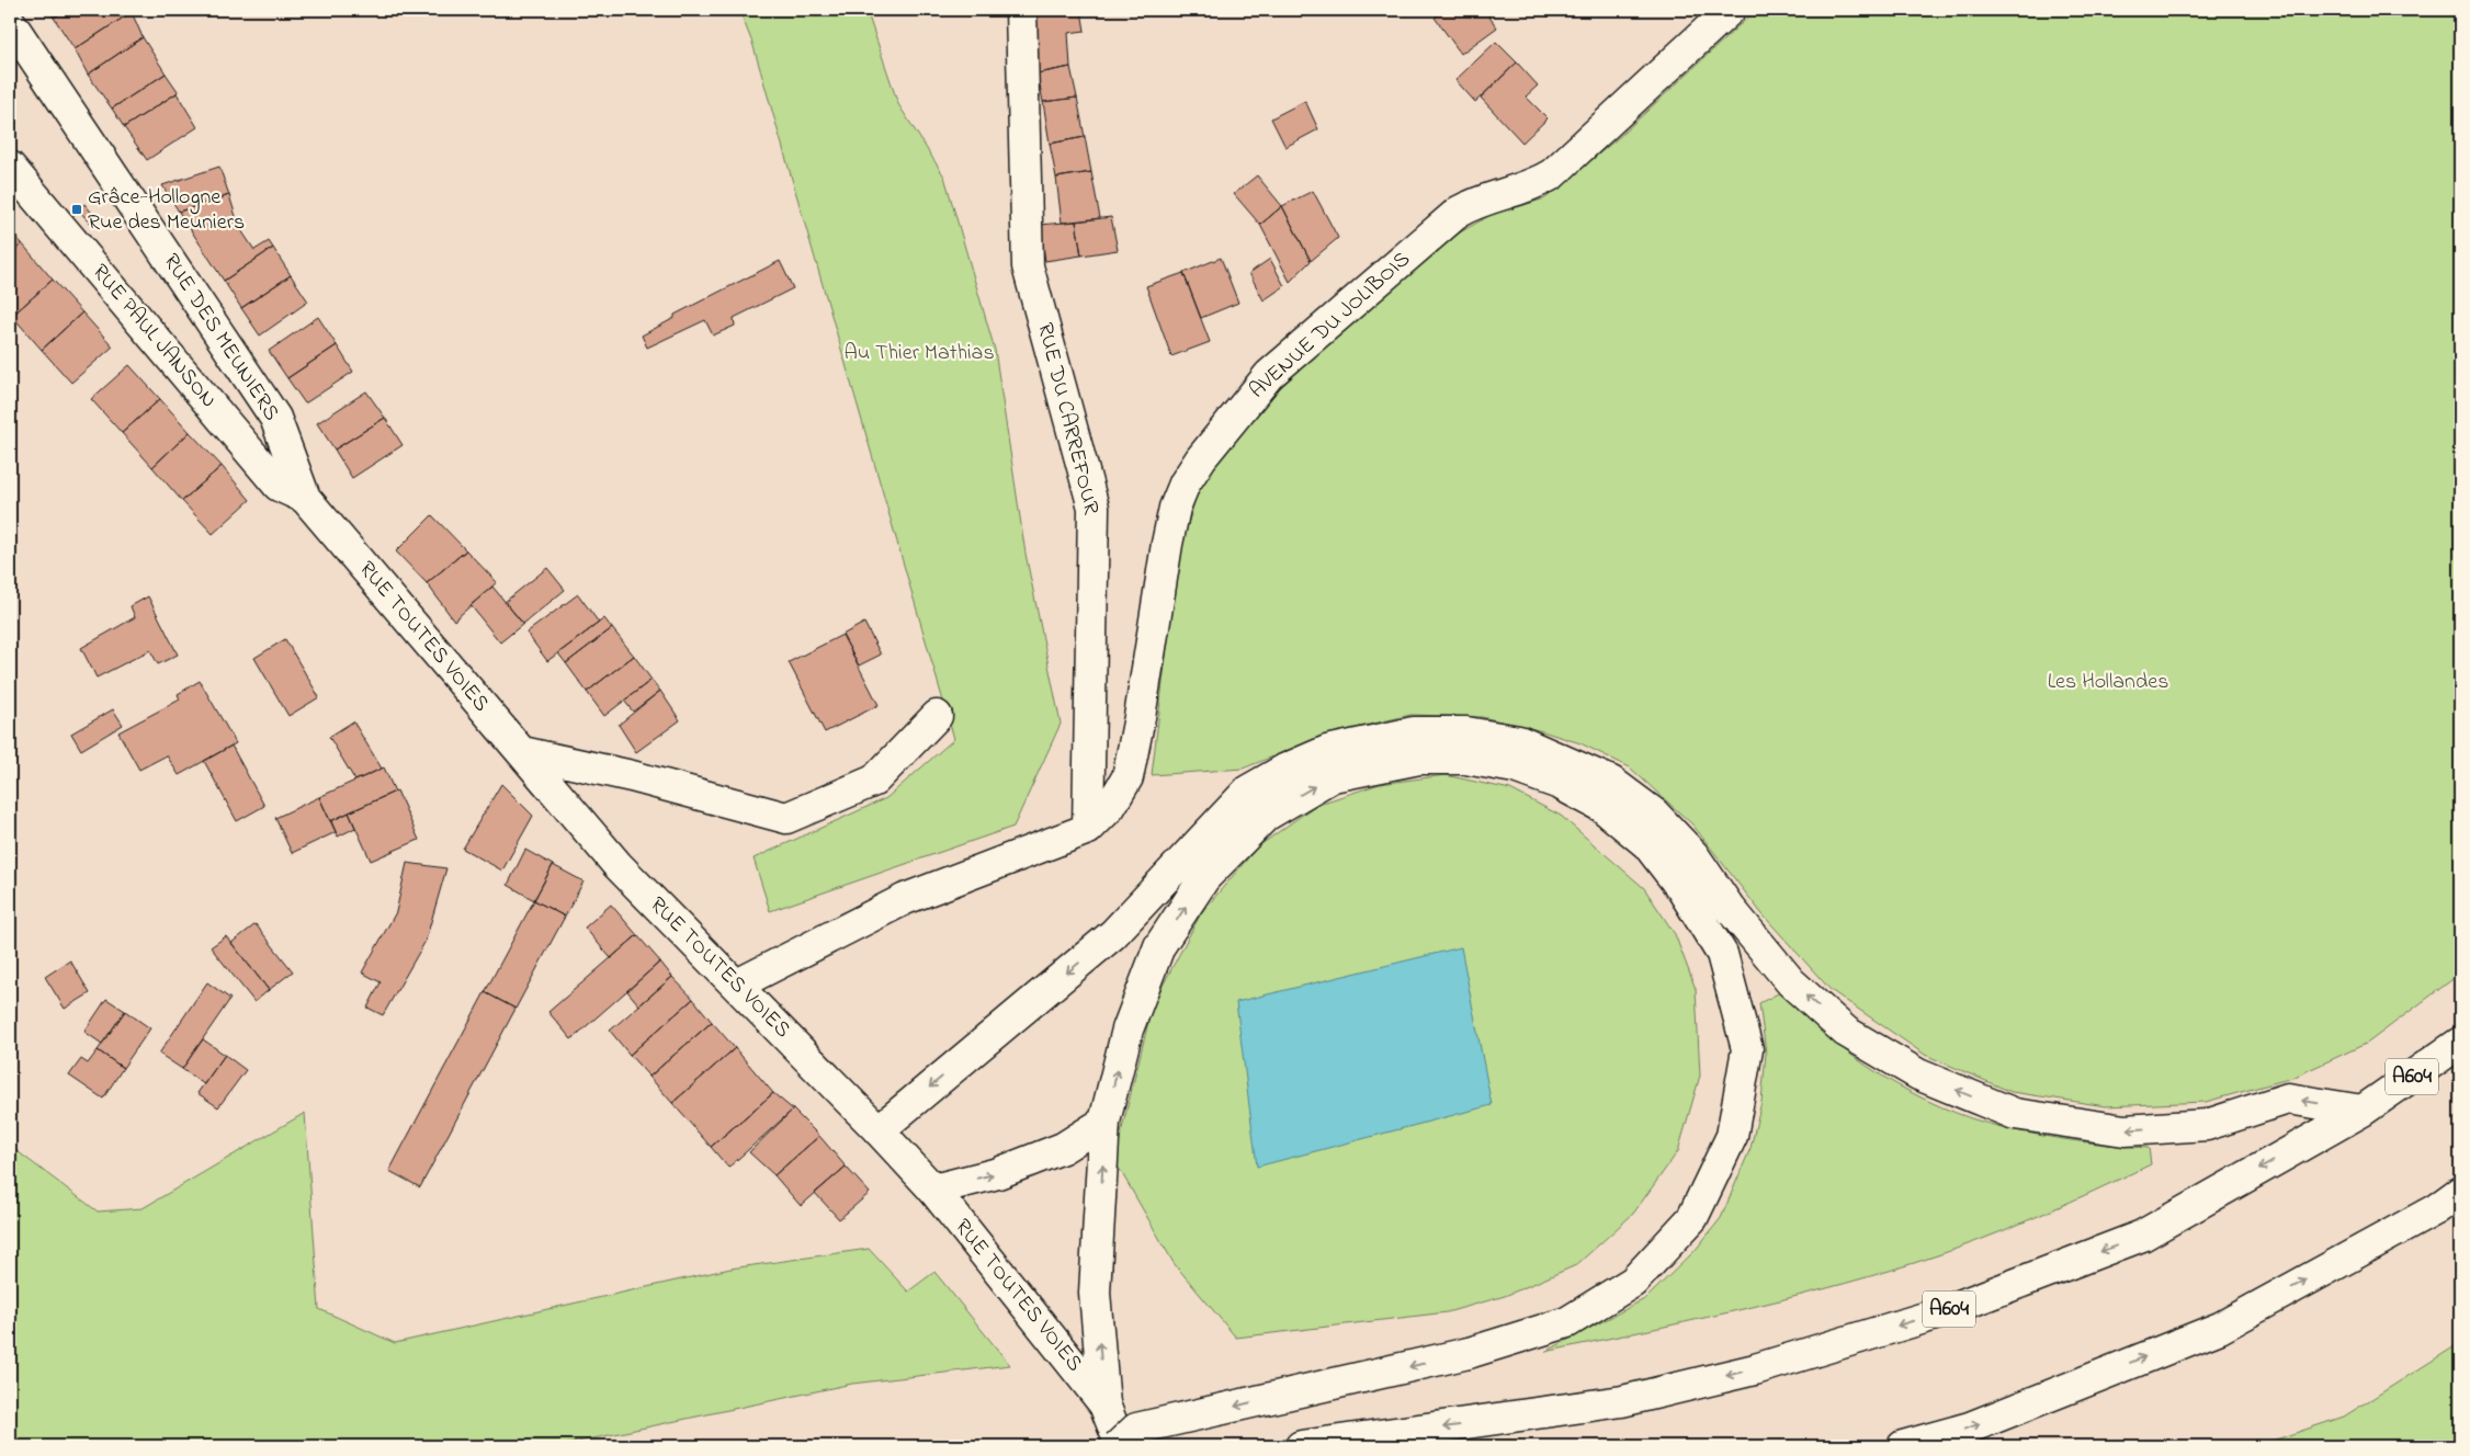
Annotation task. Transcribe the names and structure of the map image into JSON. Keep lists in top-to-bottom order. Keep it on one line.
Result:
{"streets":{"main road":["AVENUE DU JOLIBOIS","RUE PAUL JANSON","RUE DES MEUNIERS","RUE DU CARREFOUR","RUE TOUTES VOIES","A604"]},"crossings":[["AVENUE DU JOLIBOIS","RUE DU CARREFOUR"],["RUE PAUL JANSON","RUE DES MEUNIERS"],["RUE PAUL JANSON","RUE TOUTES VOIES"],["RUE DES MEUNIERS","RUE TOUTES VOIES"]],"parks":["Au Thier Mathias","Les Hollandes"],"places":{"transit":["Grâce-Hollogne Rue des Meuniers"]}}
